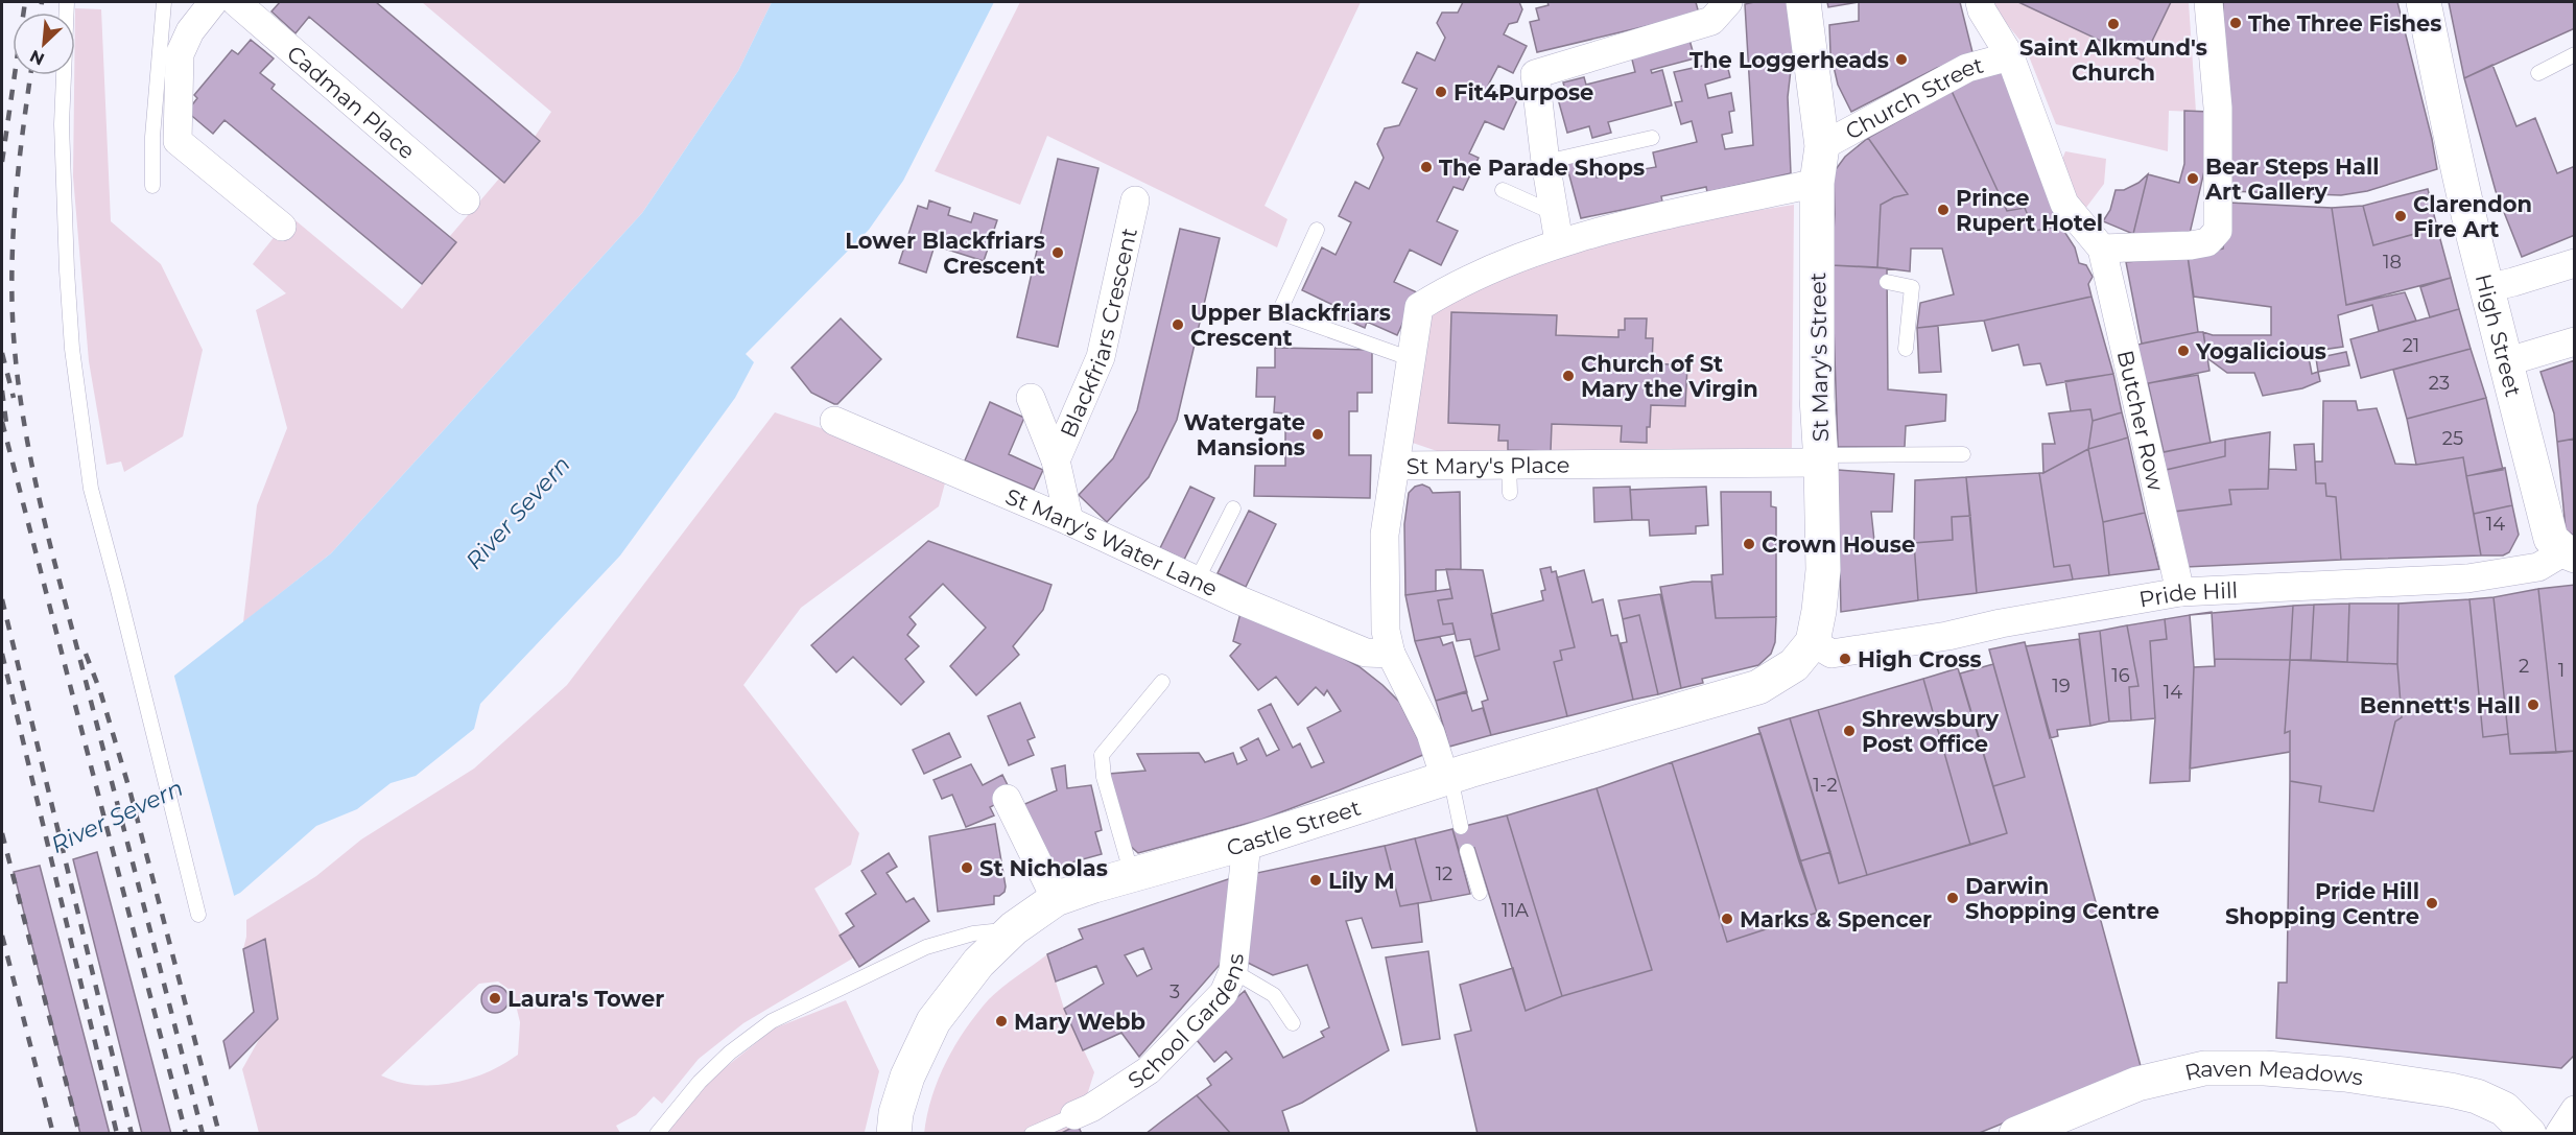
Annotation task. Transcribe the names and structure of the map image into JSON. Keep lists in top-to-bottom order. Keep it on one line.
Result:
{"streets":{"street":["Church Street","Cadman Place","Blackfriars Crescent","High Street","St Mary's Street","Butcher Row","St Mary's Place","St Mary's Water Lane","Pride Hill","Castle Street","School Gardens","Raven Meadows"]},"crossings":[["Church Street","St Mary's Street"],["Blackfriars Crescent","St Mary's Water Lane"],["High Street","Pride Hill"],["St Mary's Street","St Mary's Place"],["St Mary's Street","Pride Hill"],["St Mary's Street","Castle Street"],["Butcher Row","Pride Hill"],["Castle Street","School Gardens"]],"water":["River Severn"],"places":["The Three Fishes","Saint Alkmund's Church","The Loggerheads","Fit4Purpose","The Parade Shops","Bear Steps Hall Art Gallery","Prince Rupert Hotel","Clarendon Fire Art","Lower Blackfriars Crescent","Upper Blackfriars Crescent","Yogalicious","Church of St Mary the Virgin","Watergate Mansions","Crown House","High Cross","Bennett's Hall","Shrewsbury Post Office","St Nicholas","Lily M","Darwin Shopping Centre","Pride Hill Shopping Centre","Marks & Spencer","Laura's Tower","Mary Webb"],"house_numbers":["18","21","23","25","14","2","1","16","19","14","1-2","12","11A","3"],"north":"bottom left"}
